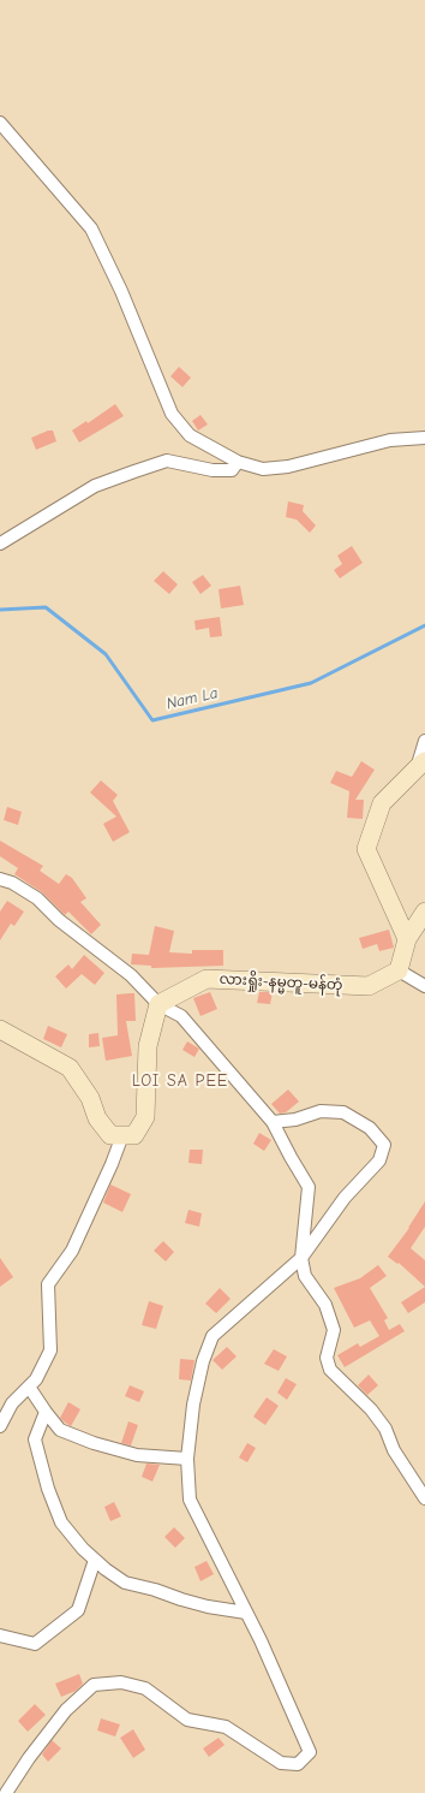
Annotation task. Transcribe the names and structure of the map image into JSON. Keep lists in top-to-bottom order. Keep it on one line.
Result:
{"streets":{"main road":["လားရှိုး-နမ္မတူ-မန်တုံ"]},"districts":["LOI SA PEE"],"water":["Nam La"]}
